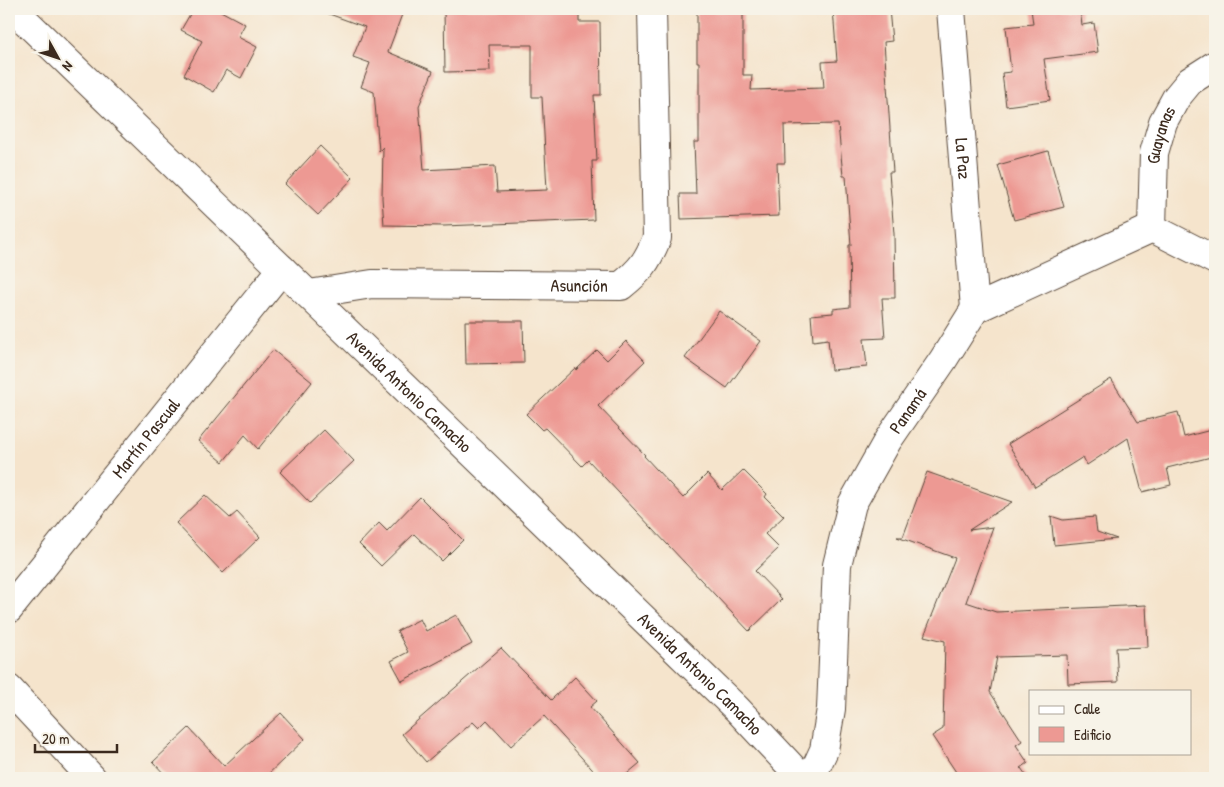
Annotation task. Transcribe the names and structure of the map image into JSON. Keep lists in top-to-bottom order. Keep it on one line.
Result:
{"streets":{"street":["Guayanas","La Paz","Asunción","Avenida Antonio Camacho","Panamá","Martín Pascual"]},"crossings":[["La Paz","Panamá"],["Asunción","Avenida Antonio Camacho"],["Avenida Antonio Camacho","Martín Pascual"]],"legend":["Calle","Edificio"],"scale_bar":"20 m","north":"bottom right"}
